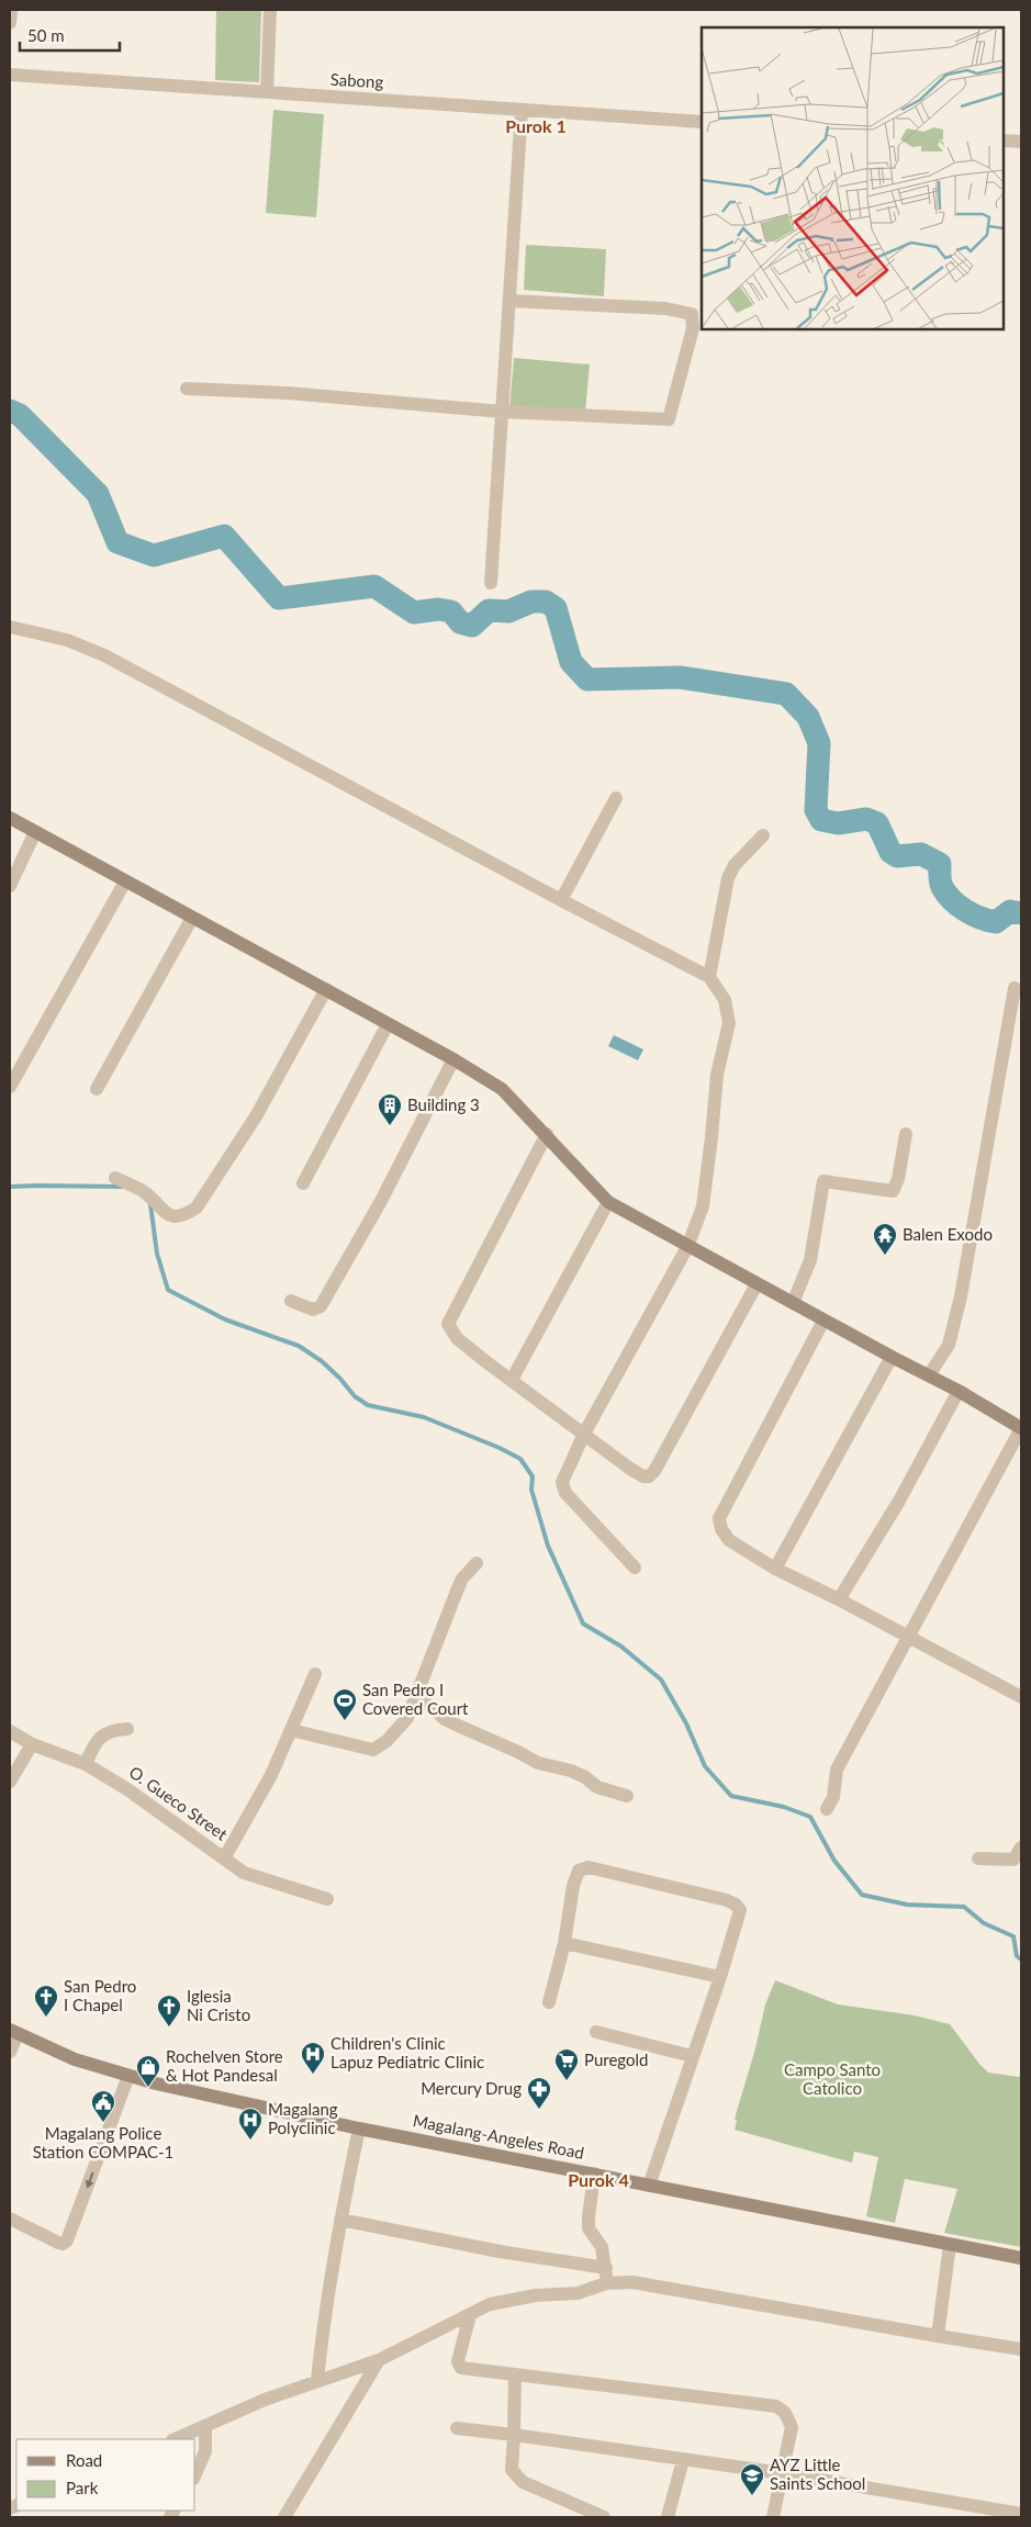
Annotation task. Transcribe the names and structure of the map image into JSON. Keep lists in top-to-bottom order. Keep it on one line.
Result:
{"streets":{"street":["Sabong","O. Gueco Street","Magalang-Angeles Road"]},"districts":["Purok 1","Purok 4"],"parks":["Campo Santo Catolico"],"places":{"building":["Building 3"],"temple":["Balen Exodo"],"sports":["San Pedro I Covered Court"],"church":["San Pedro I Chapel","Iglesia Ni Cristo"],"hospital":["Children's Clinic Lapuz Pediatric Clinic","Magalang Polyclinic"],"supermarket":["Puregold"],"shop":["Rochelven Store & Hot Pandesal"],"pharmacy":["Mercury Drug"],"public building":["Magalang Police Station COMPAC-1"],"school or university":["AYZ Little Saints School"]},"legend":["Road","Park"],"scale_bar":"50 m"}
